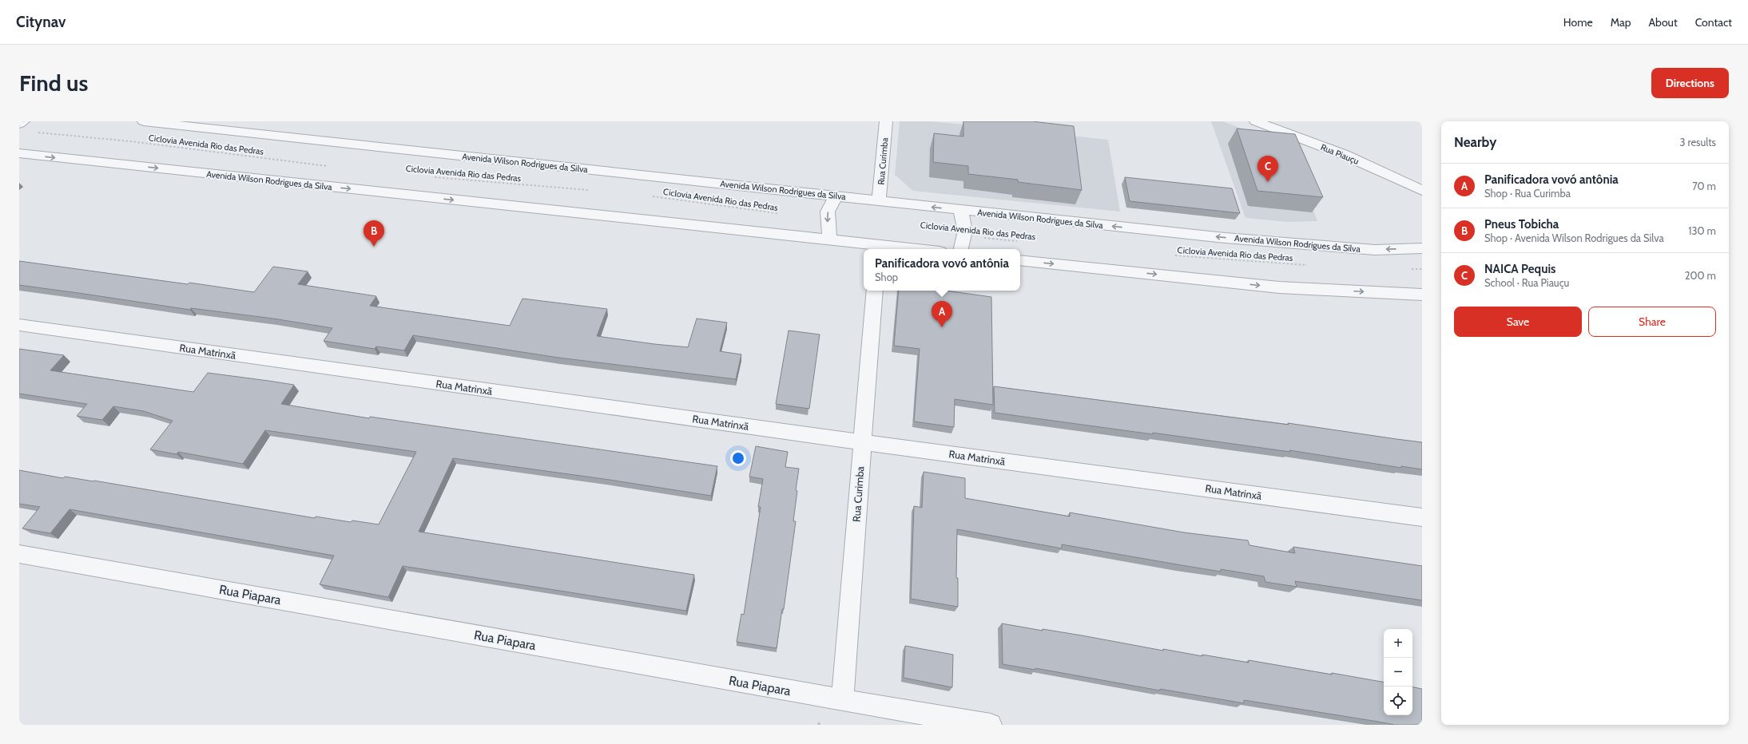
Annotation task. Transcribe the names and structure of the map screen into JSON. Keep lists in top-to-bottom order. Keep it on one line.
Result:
{"streets":{"street":["Rua Piauçu","Rua Curimba","Avenida Wilson Rodrigues da Silva","Rua Matrinxã","Rua Piapara"],"path":["Ciclovia Avenida Rio das Pedras"]},"crossings":[["Rua Curimba","Avenida Wilson Rodrigues da Silva"],["Rua Curimba","Rua Matrinxã"],["Rua Curimba","Rua Piapara"]],"page":{"header":"Citynav","nav":["Home","Map","About","Contact"],"buttons":["Directions",["Save","Share"]],"title":"Find us","heading":["Nearby","3 results"],"pins":["C","B","A"],"list":[{"mark":"A","name":"Panificadora vovó antônia","note":"Shop · Rua Curimba","value":"70 m"},{"mark":"B","name":"Pneus Tobicha","note":"Shop · Avenida Wilson Rodrigues da Silva","value":"130 m"},{"mark":"C","name":"NAICA Pequis","note":"School · Rua Piauçu","value":"200 m"}],"popup":["Panificadora vovó antônia","Shop"],"map_buttons":["+","−"]}}
